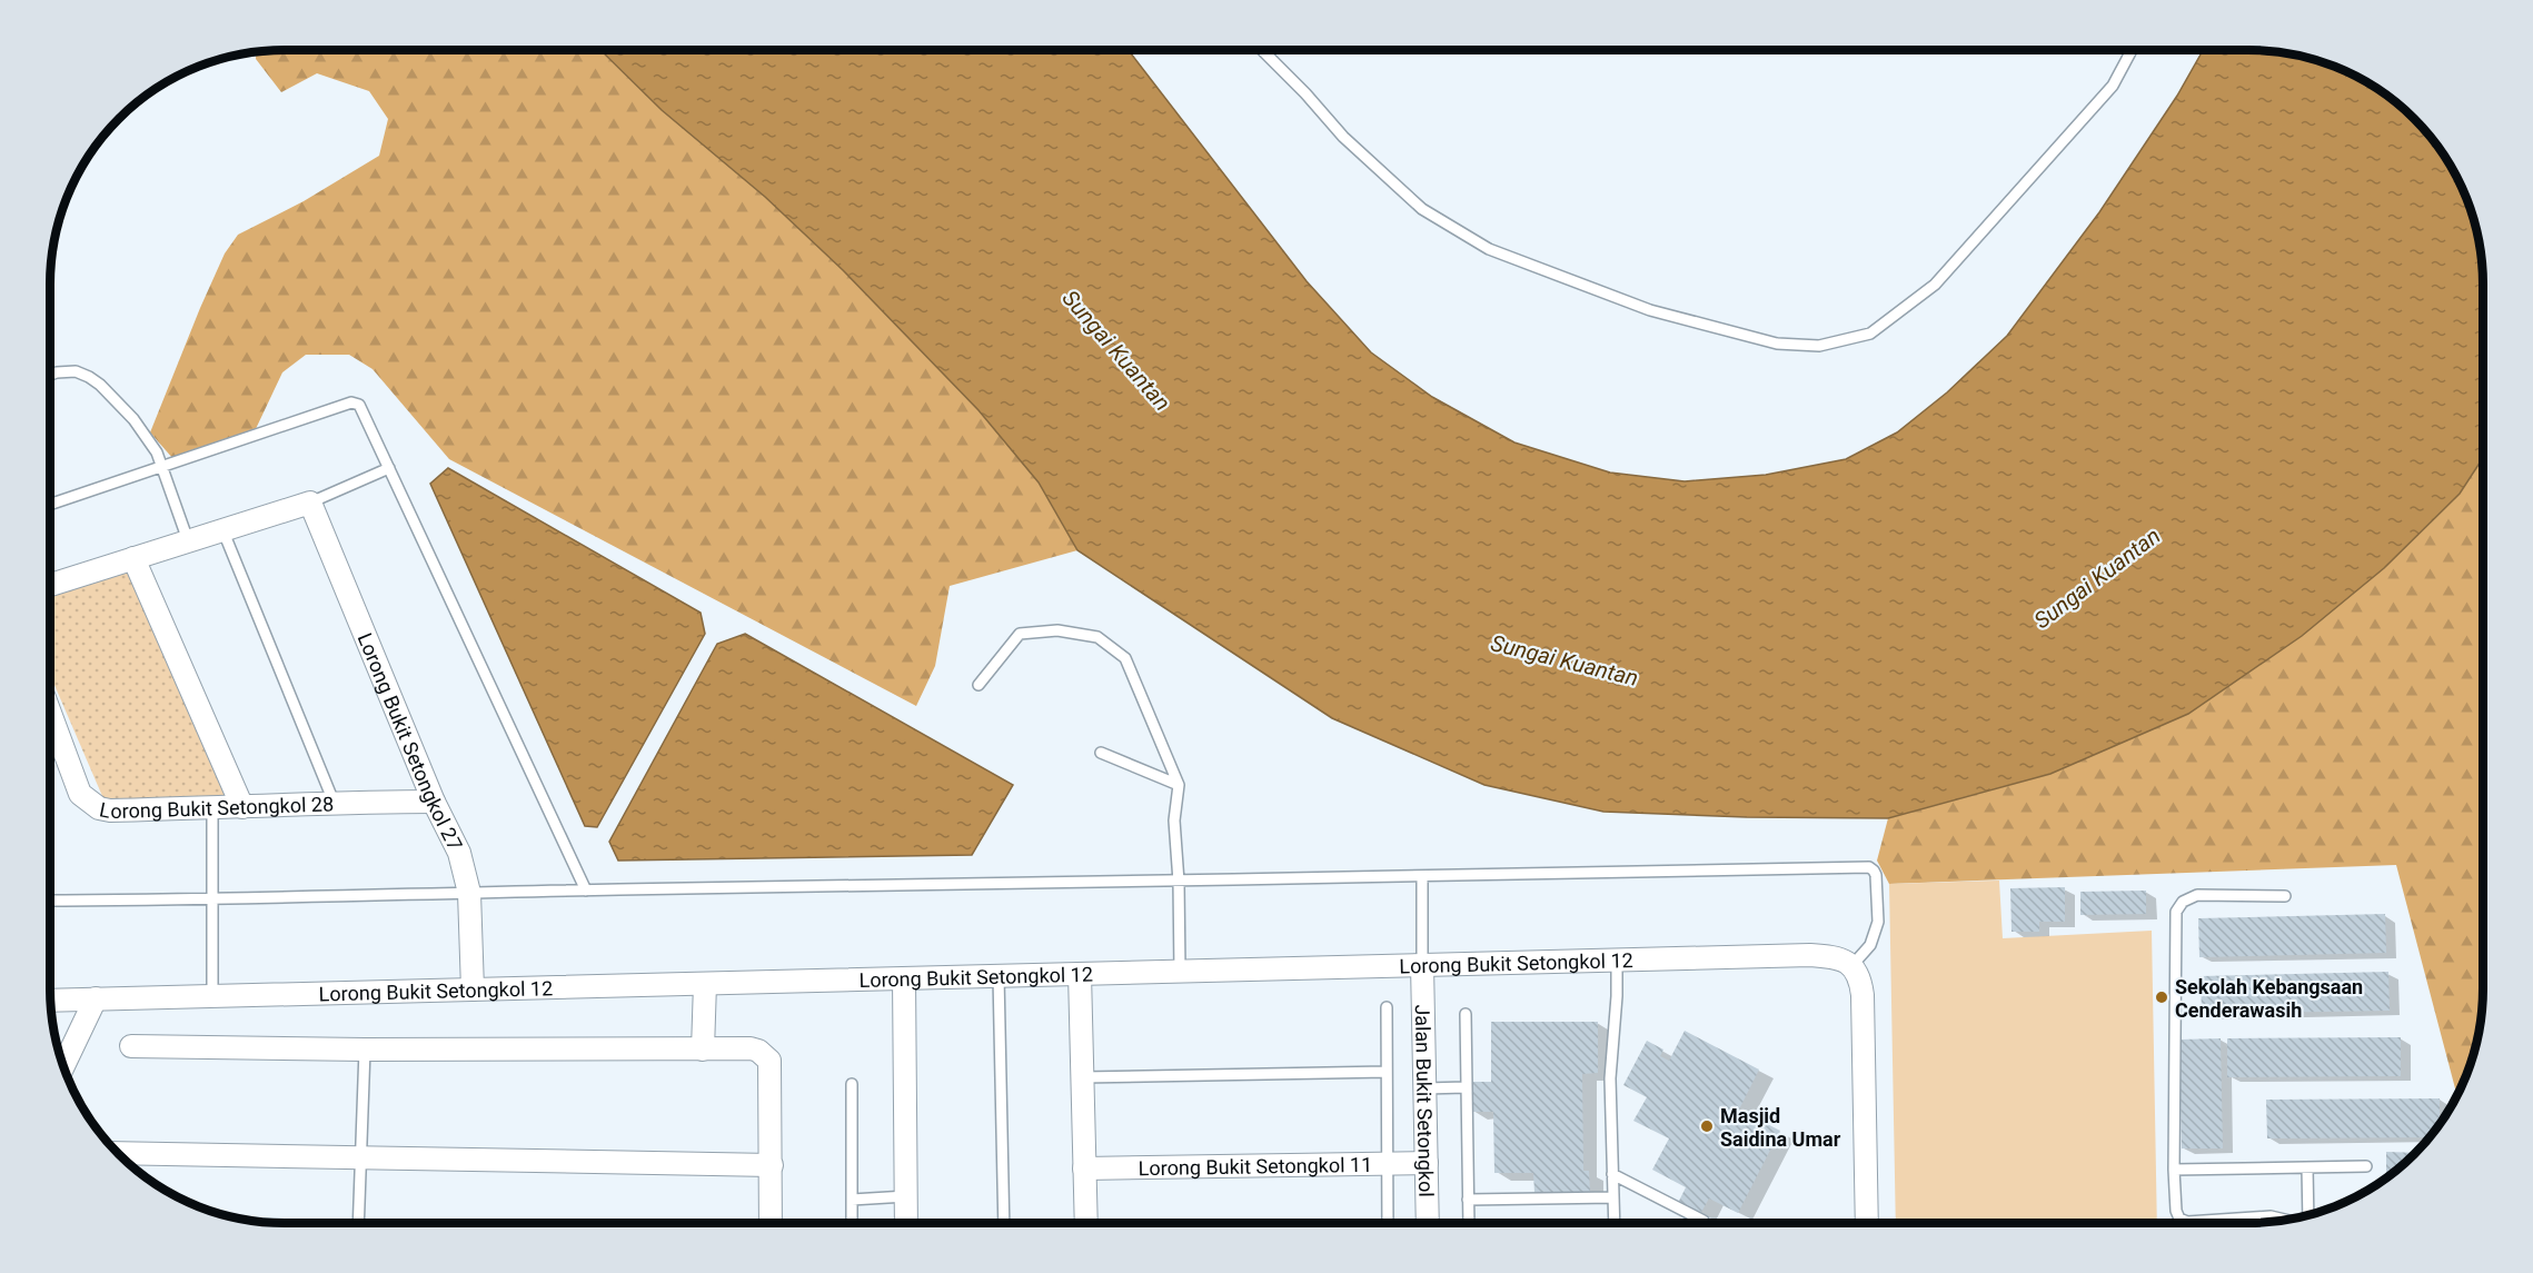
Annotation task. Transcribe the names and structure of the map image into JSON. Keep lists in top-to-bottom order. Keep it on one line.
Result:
{"streets":{"street":["Lorong Bukit Setongkol 27","Lorong Bukit Setongkol 28","Lorong Bukit Setongkol 12","Jalan Bukit Setongkol","Lorong Bukit Setongkol 11"]},"crossings":[["Lorong Bukit Setongkol 27","Lorong Bukit Setongkol 28"],["Lorong Bukit Setongkol 27","Lorong Bukit Setongkol 12"],["Lorong Bukit Setongkol 12","Jalan Bukit Setongkol"],["Jalan Bukit Setongkol","Lorong Bukit Setongkol 11"]],"water":["Sungai Kuantan"],"places":["Sekolah Kebangsaan Cenderawasih","Masjid Saidina Umar"]}
